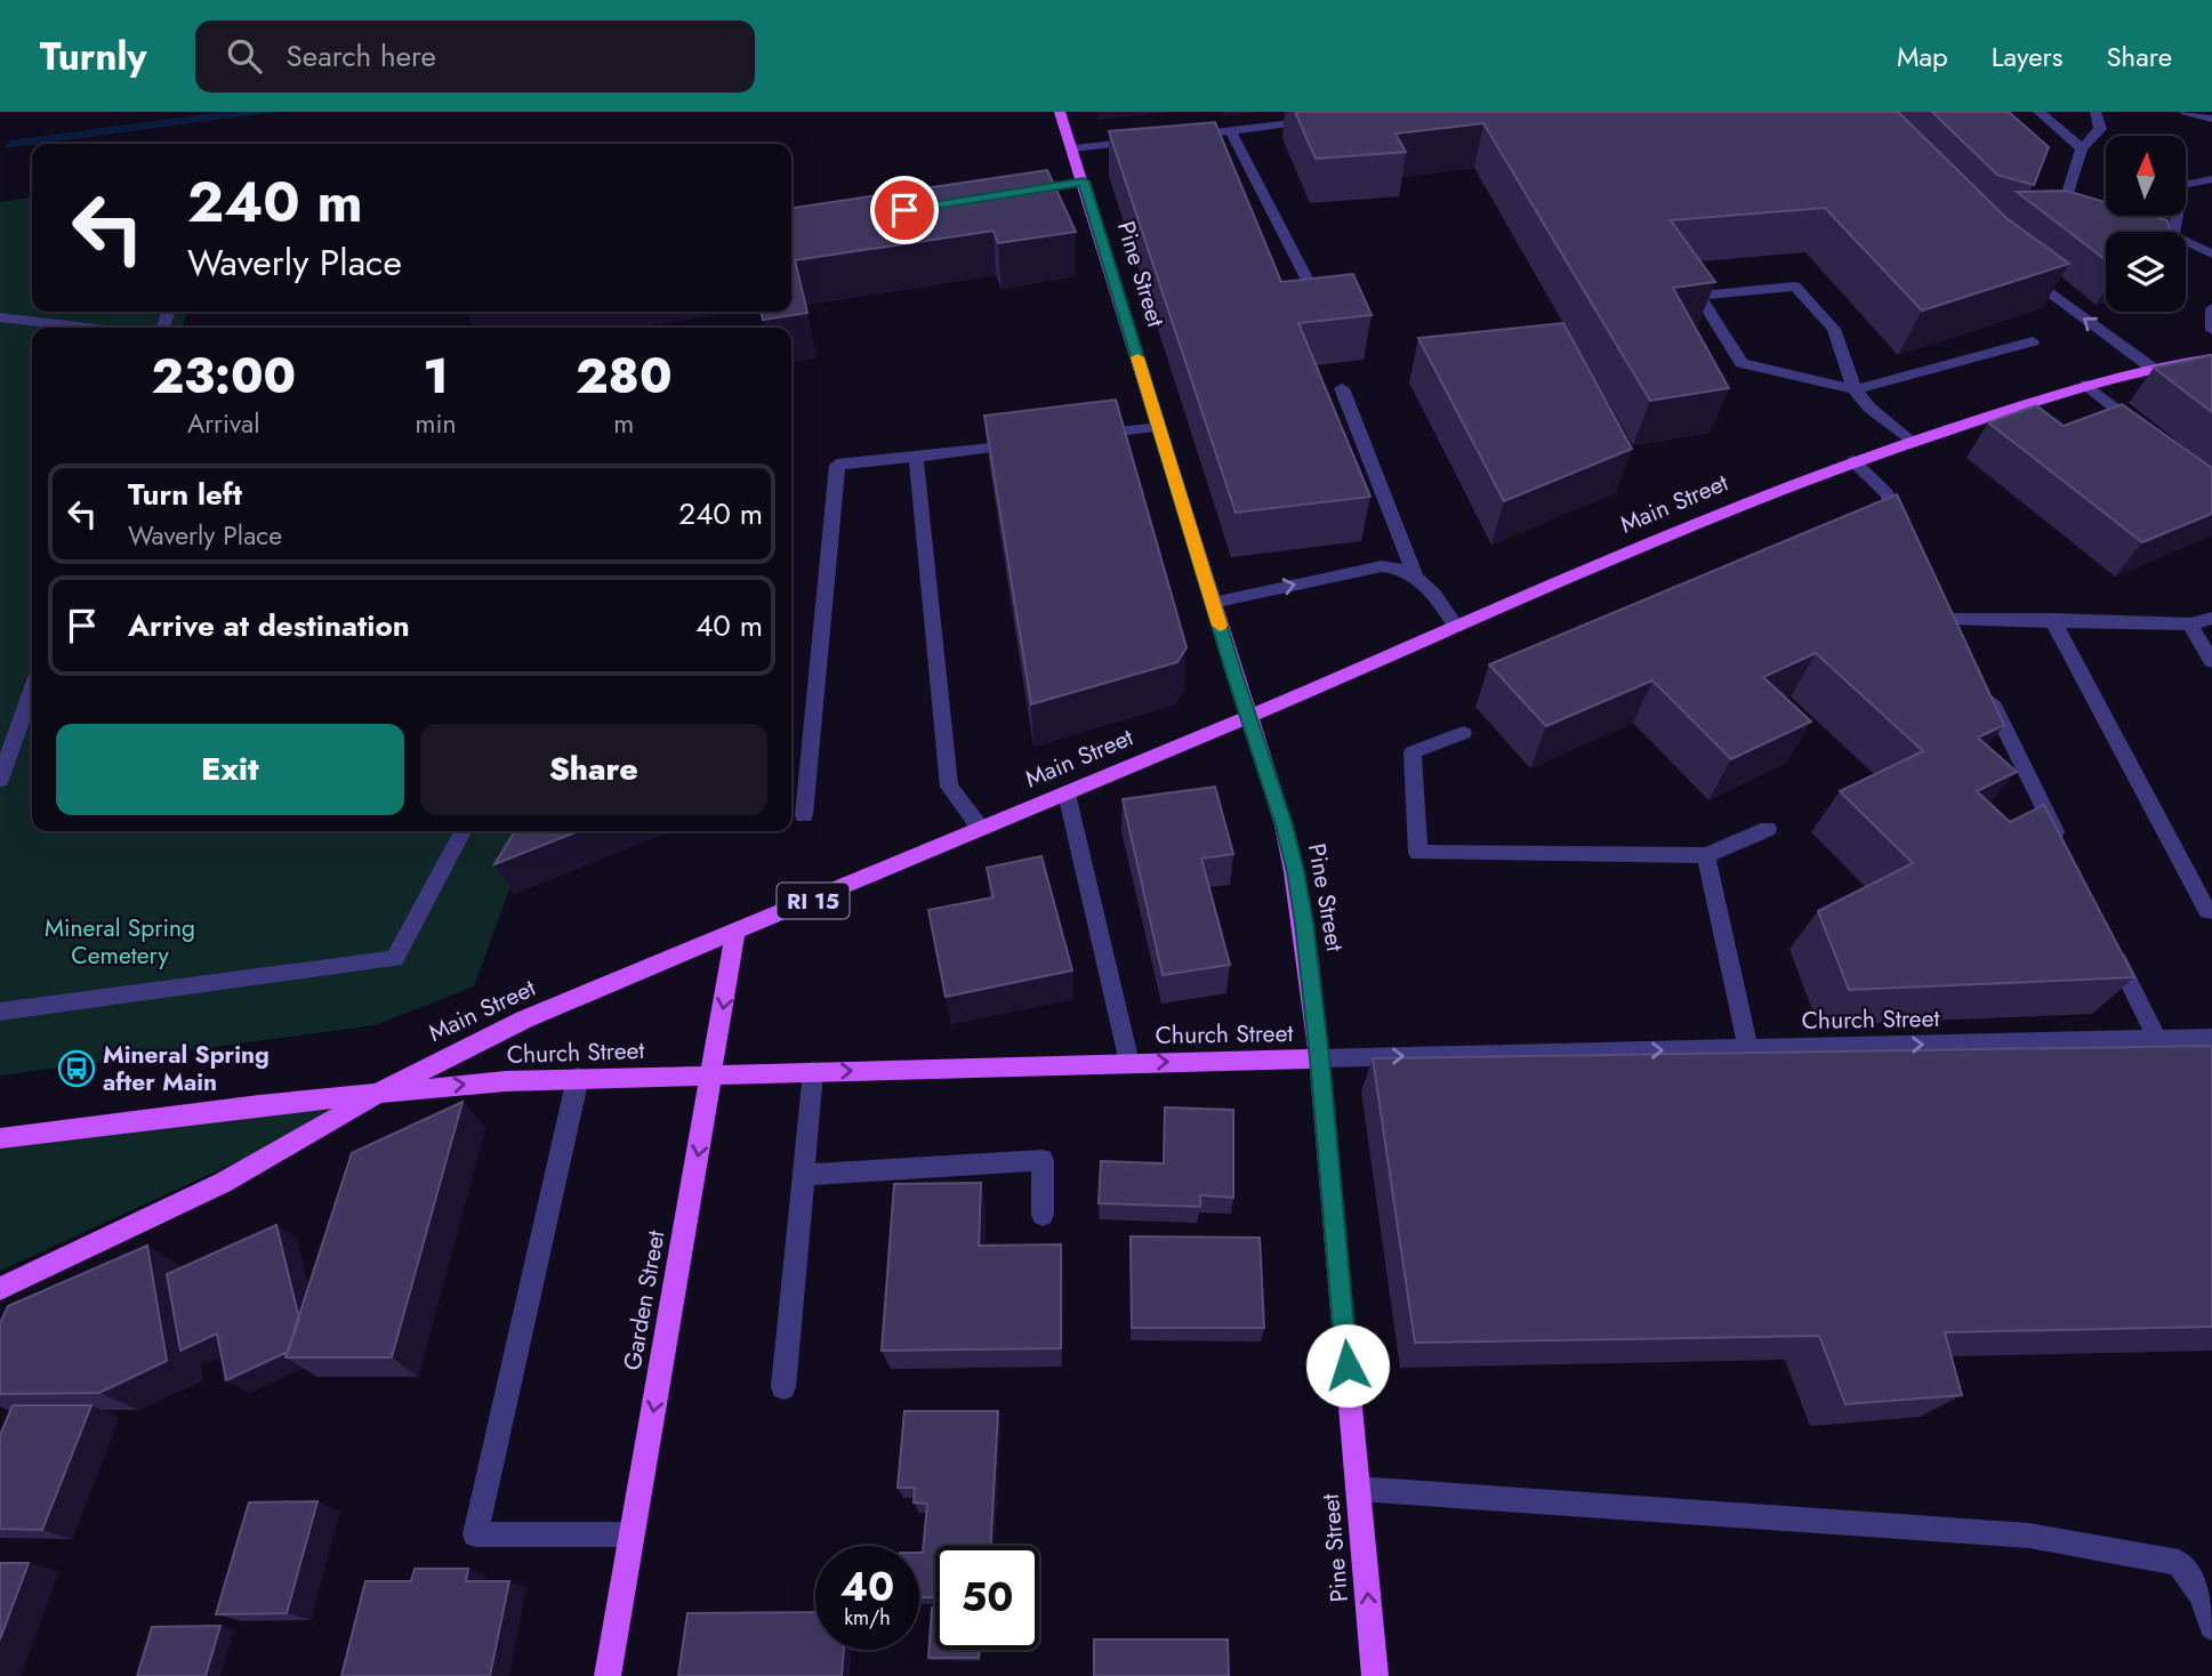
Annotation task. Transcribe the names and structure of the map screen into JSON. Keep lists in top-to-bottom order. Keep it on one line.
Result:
{"streets":{"main road":["Pine Street","Main Street","RI 15","Church Street","Garden Street"]},"crossings":[["Pine Street","Main Street"],["Pine Street","Church Street"],["Main Street","RI 15"],["Main Street","Church Street"],["Main Street","Garden Street"],["RI 15","Church Street"],["Church Street","Garden Street"]],"one_way":["Church Street","Garden Street"],"parks":["Mineral Spring Cemetery"],"places":{"bus stop":["Mineral Spring after Main"]},"north":"top","page":{"header":"Turnly","search":"Search here","nav":["Map","Layers","Share"],"turn":["240 m","Waverly Place"],"eta":["23:00","Arrival","1","min","280","m"],"list":[{"name":"Turn left","note":"Waverly Place","value":"240 m"},{"name":"Arrive at destination","value":"40 m"}],"buttons":["Exit","Share"],"speed":"40 km/h","limit":"50"}}
